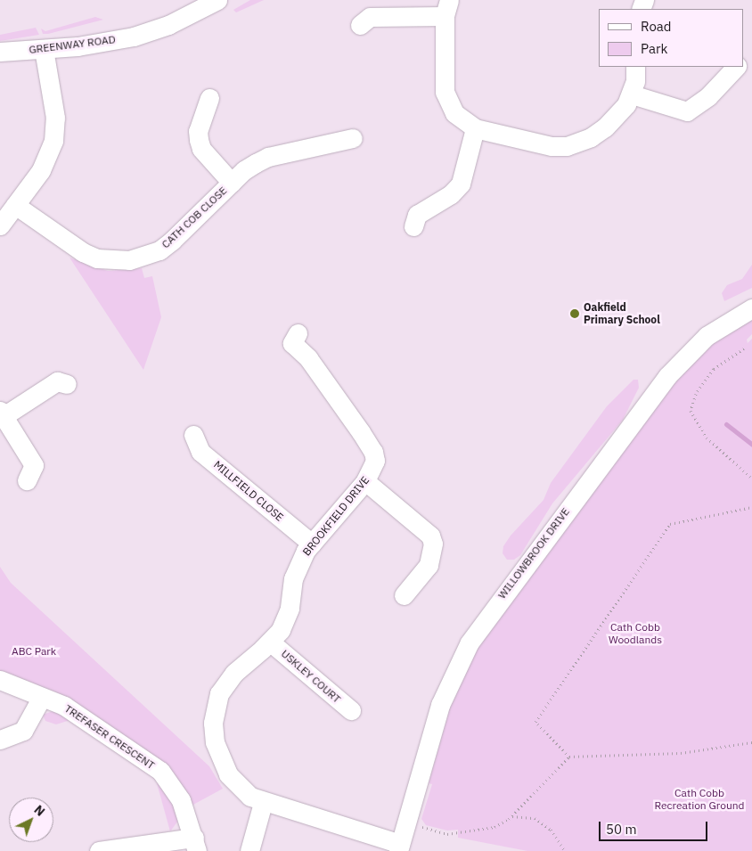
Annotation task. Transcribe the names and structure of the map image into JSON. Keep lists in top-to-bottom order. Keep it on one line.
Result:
{"streets":{"street":["GREENWAY ROAD","CATH COB CLOSE","MILLFIELD CLOSE","BROOKFIELD DRIVE","WILLOWBROOK DRIVE","USKLEY COURT","TREFASER CRESCENT"]},"crossings":[["MILLFIELD CLOSE","BROOKFIELD DRIVE"],["BROOKFIELD DRIVE","WILLOWBROOK DRIVE"],["BROOKFIELD DRIVE","USKLEY COURT"]],"parks":["Cath Cobb Woodlands","ABC Park","Cath Cobb Recreation Ground"],"places":["Oakfield Primary School"],"legend":["Road","Park"],"scale_bar":"50 m","north":"top right"}
